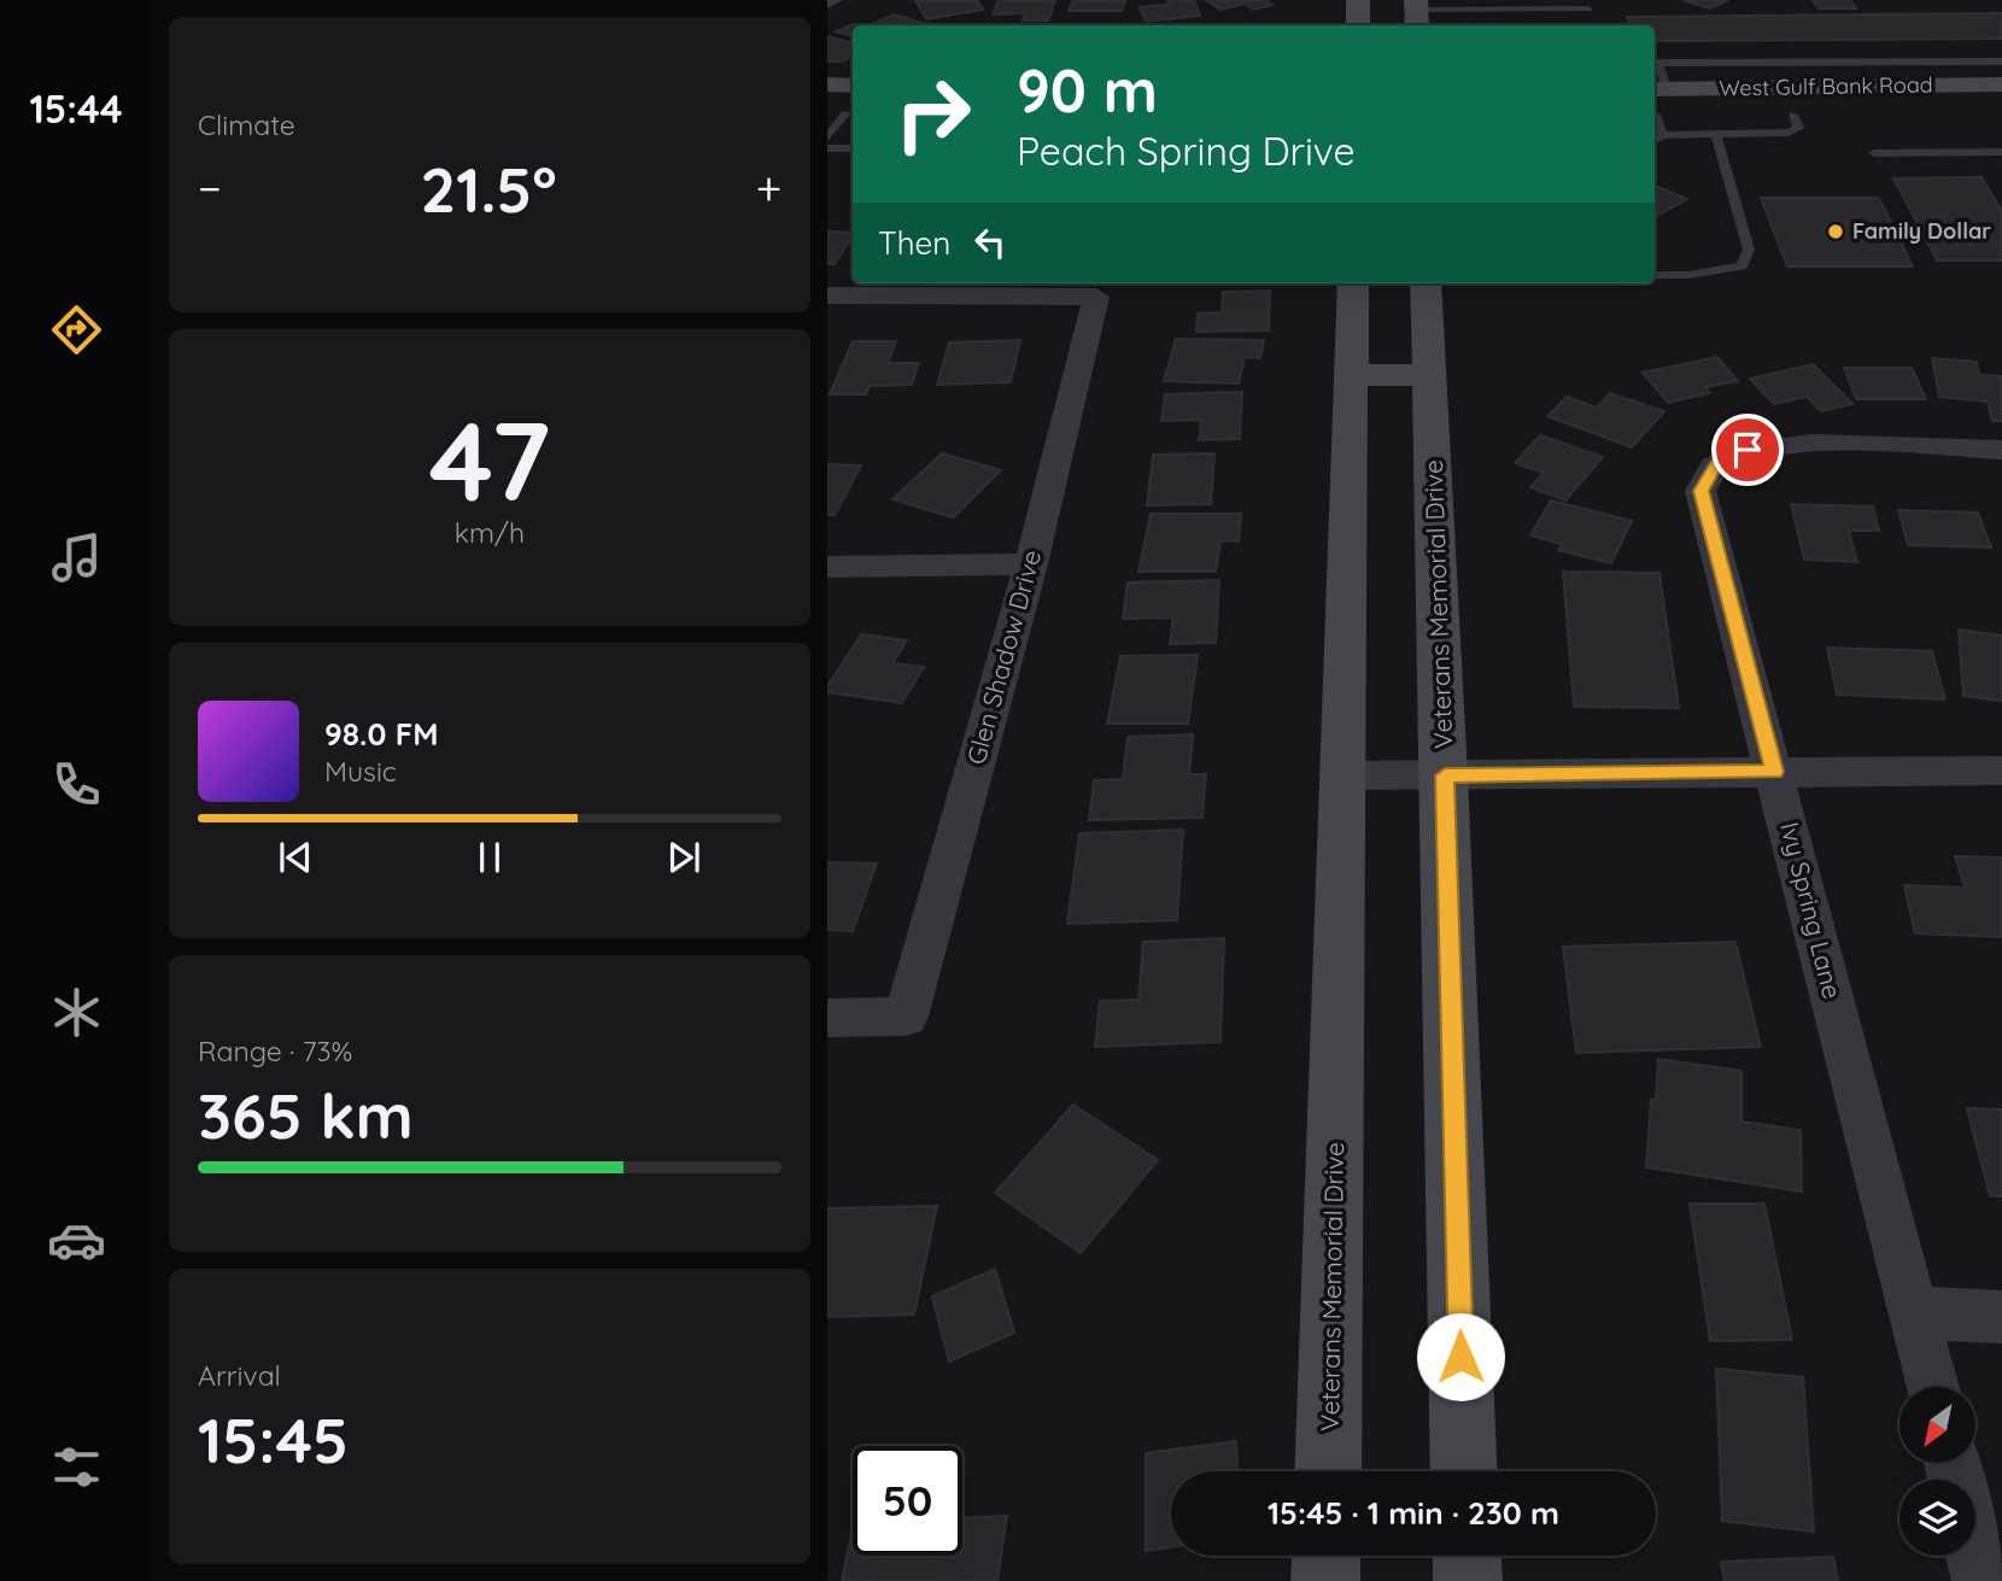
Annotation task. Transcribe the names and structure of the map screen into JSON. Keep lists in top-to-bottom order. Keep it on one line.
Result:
{"streets":{"main road":["West Gulf Bank Road","Veterans Memorial Drive"],"street":["Glen Shadow Drive","Ivy Spring Lane"]},"places":["Family Dollar"],"north":"bottom left","page":{"tabs":"15:44","tile":["Climate",["47","km/h"],["Range · 73%","365 km"],["Arrival","15:45"]],"turn":["90 m","Peach Spring Drive"],"heat":["−","21.5°","+"],"then":"Then","song":["98.0 FM","Music"],"limit":"50","trip":"15:45 · 1 min · 230 m"}}
